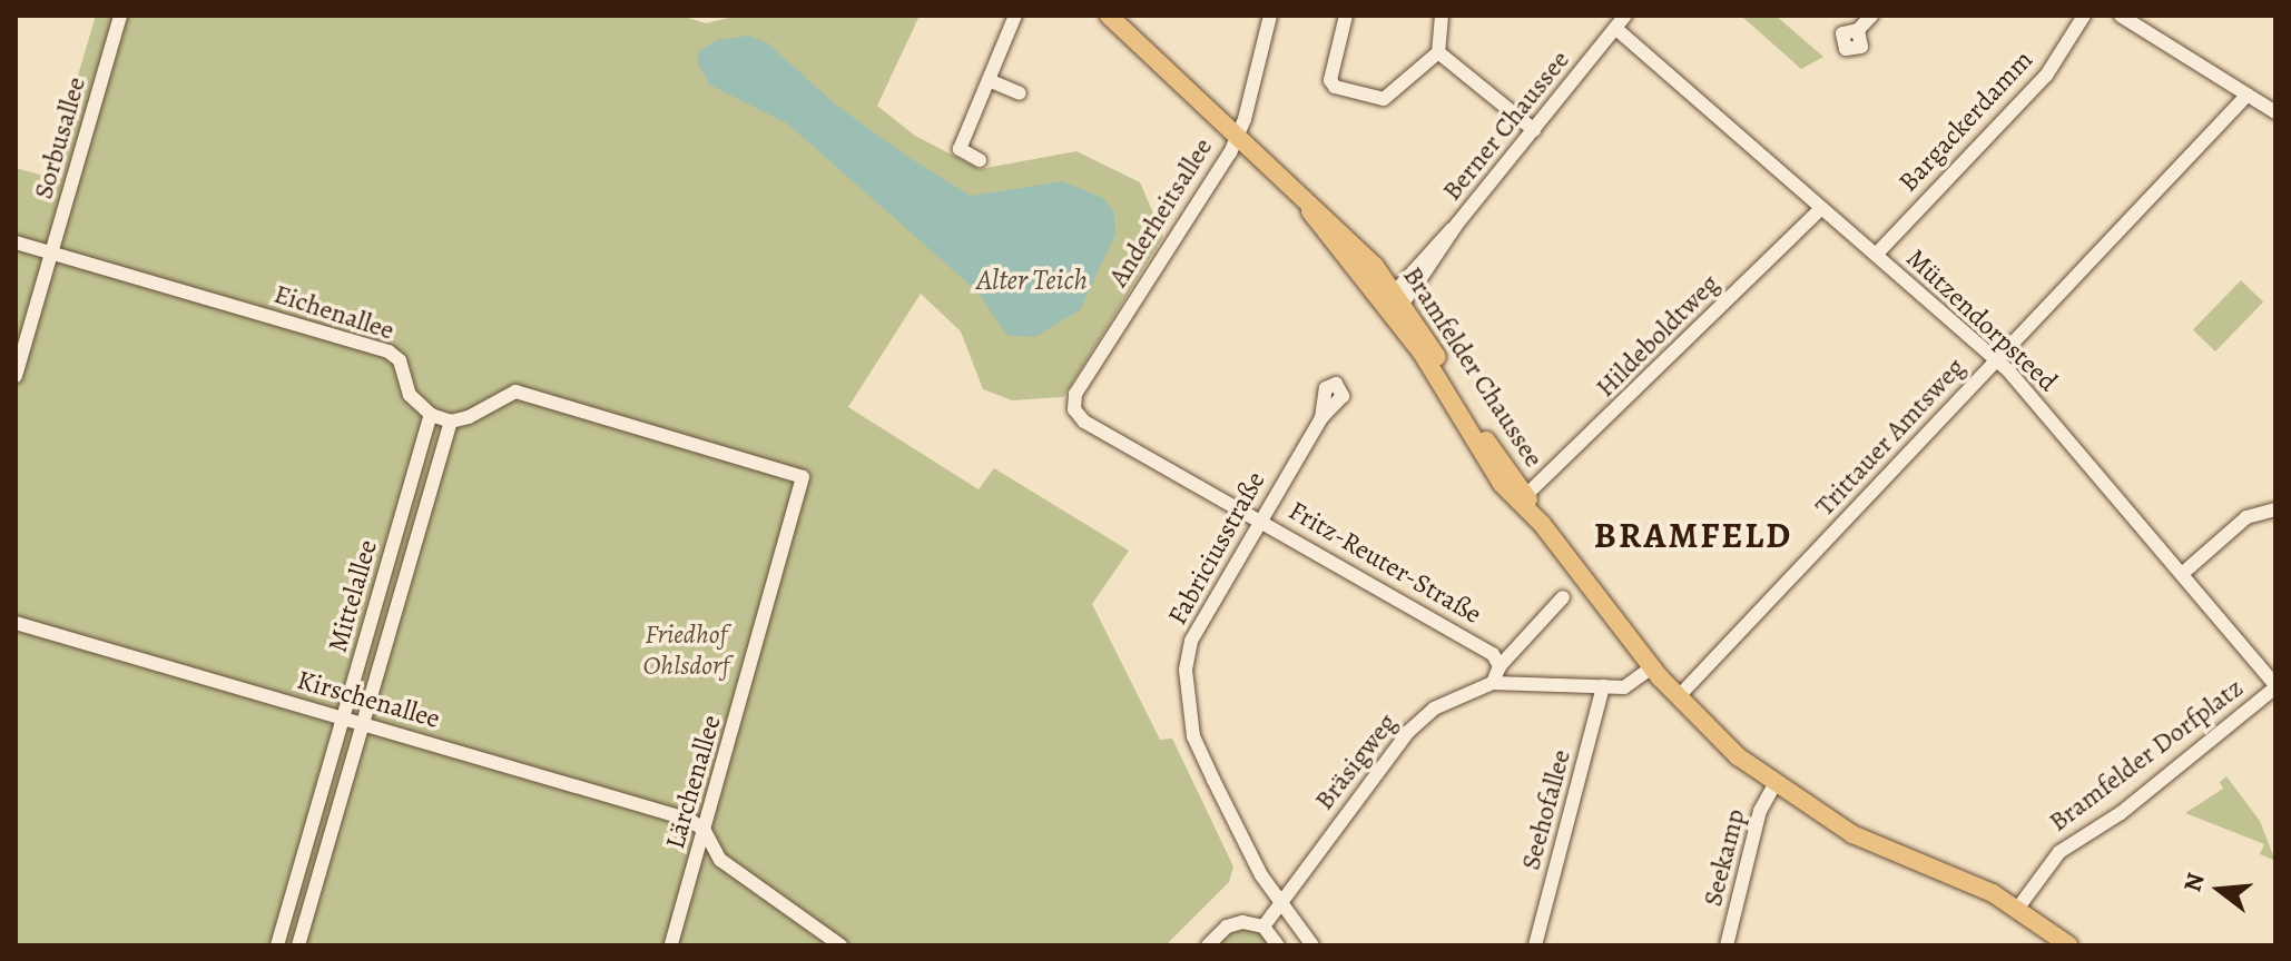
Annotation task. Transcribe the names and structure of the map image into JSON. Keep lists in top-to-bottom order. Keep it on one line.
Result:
{"streets":{"main road":["Bramfelder Chaussee"],"street":["Bargackerdamm","Berner Chaussee","Sorbusallee","Anderheitsallee","Eichenallee","Mützendorpsteed","Hildeboldtweg","Trittauer Amtsweg","Fabriciusstraße","Fritz-Reuter-Straße","Mittelallee","Kirschenallee","Bramfelder Dorfplatz","Bräsigweg","Lärchenallee","Seehofallee","Seekamp"]},"crossings":[["Bargackerdamm","Mützendorpsteed"],["Berner Chaussee","Mützendorpsteed"],["Berner Chaussee","Bramfelder Chaussee"],["Sorbusallee","Eichenallee"],["Anderheitsallee","Bramfelder Chaussee"],["Anderheitsallee","Fritz-Reuter-Straße"],["Eichenallee","Mittelallee"],["Mützendorpsteed","Hildeboldtweg"],["Mützendorpsteed","Trittauer Amtsweg"],["Mützendorpsteed","Bramfelder Dorfplatz"],["Hildeboldtweg","Bramfelder Chaussee"],["Bramfelder Chaussee","Trittauer Amtsweg"],["Bramfelder Chaussee","Bramfelder Dorfplatz"],["Bramfelder Chaussee","Bräsigweg"],["Bramfelder Chaussee","Seekamp"],["Fabriciusstraße","Fritz-Reuter-Straße"],["Fabriciusstraße","Bräsigweg"],["Mittelallee","Kirschenallee"],["Mittelallee","Lärchenallee"],["Kirschenallee","Lärchenallee"],["Bräsigweg","Seehofallee"]],"districts":["BRAMFELD"],"water":["Alter Teich"],"parks":["Friedhof Ohlsdorf"],"north":"left"}
